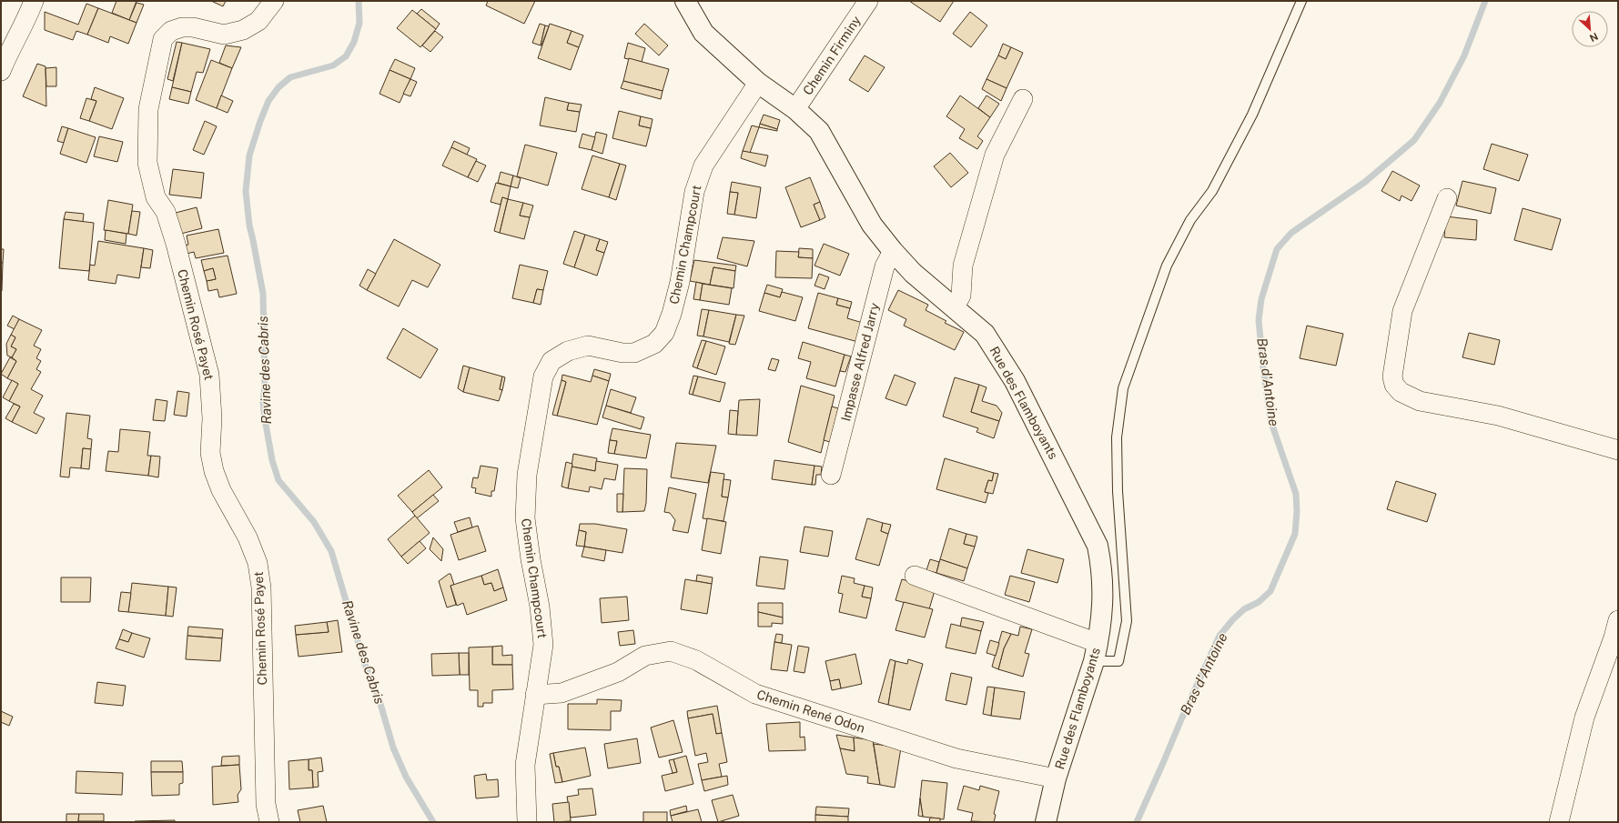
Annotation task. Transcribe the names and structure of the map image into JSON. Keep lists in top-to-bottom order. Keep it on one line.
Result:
{"streets":{"main road":["Rue des Flamboyants"],"street":["Chemin Firminy","Chemin Champcourt","Chemin Rosé Payet","Impasse Alfred Jarry","Chemin René Odon"]},"crossings":[["Chemin Firminy","Rue des Flamboyants"],["Chemin Champcourt","Rue des Flamboyants"],["Chemin Champcourt","Chemin René Odon"],["Impasse Alfred Jarry","Rue des Flamboyants"],["Rue des Flamboyants","Chemin René Odon"]],"water":["Ravine des Cabris","Bras d'Antoine"],"north":"bottom right"}
